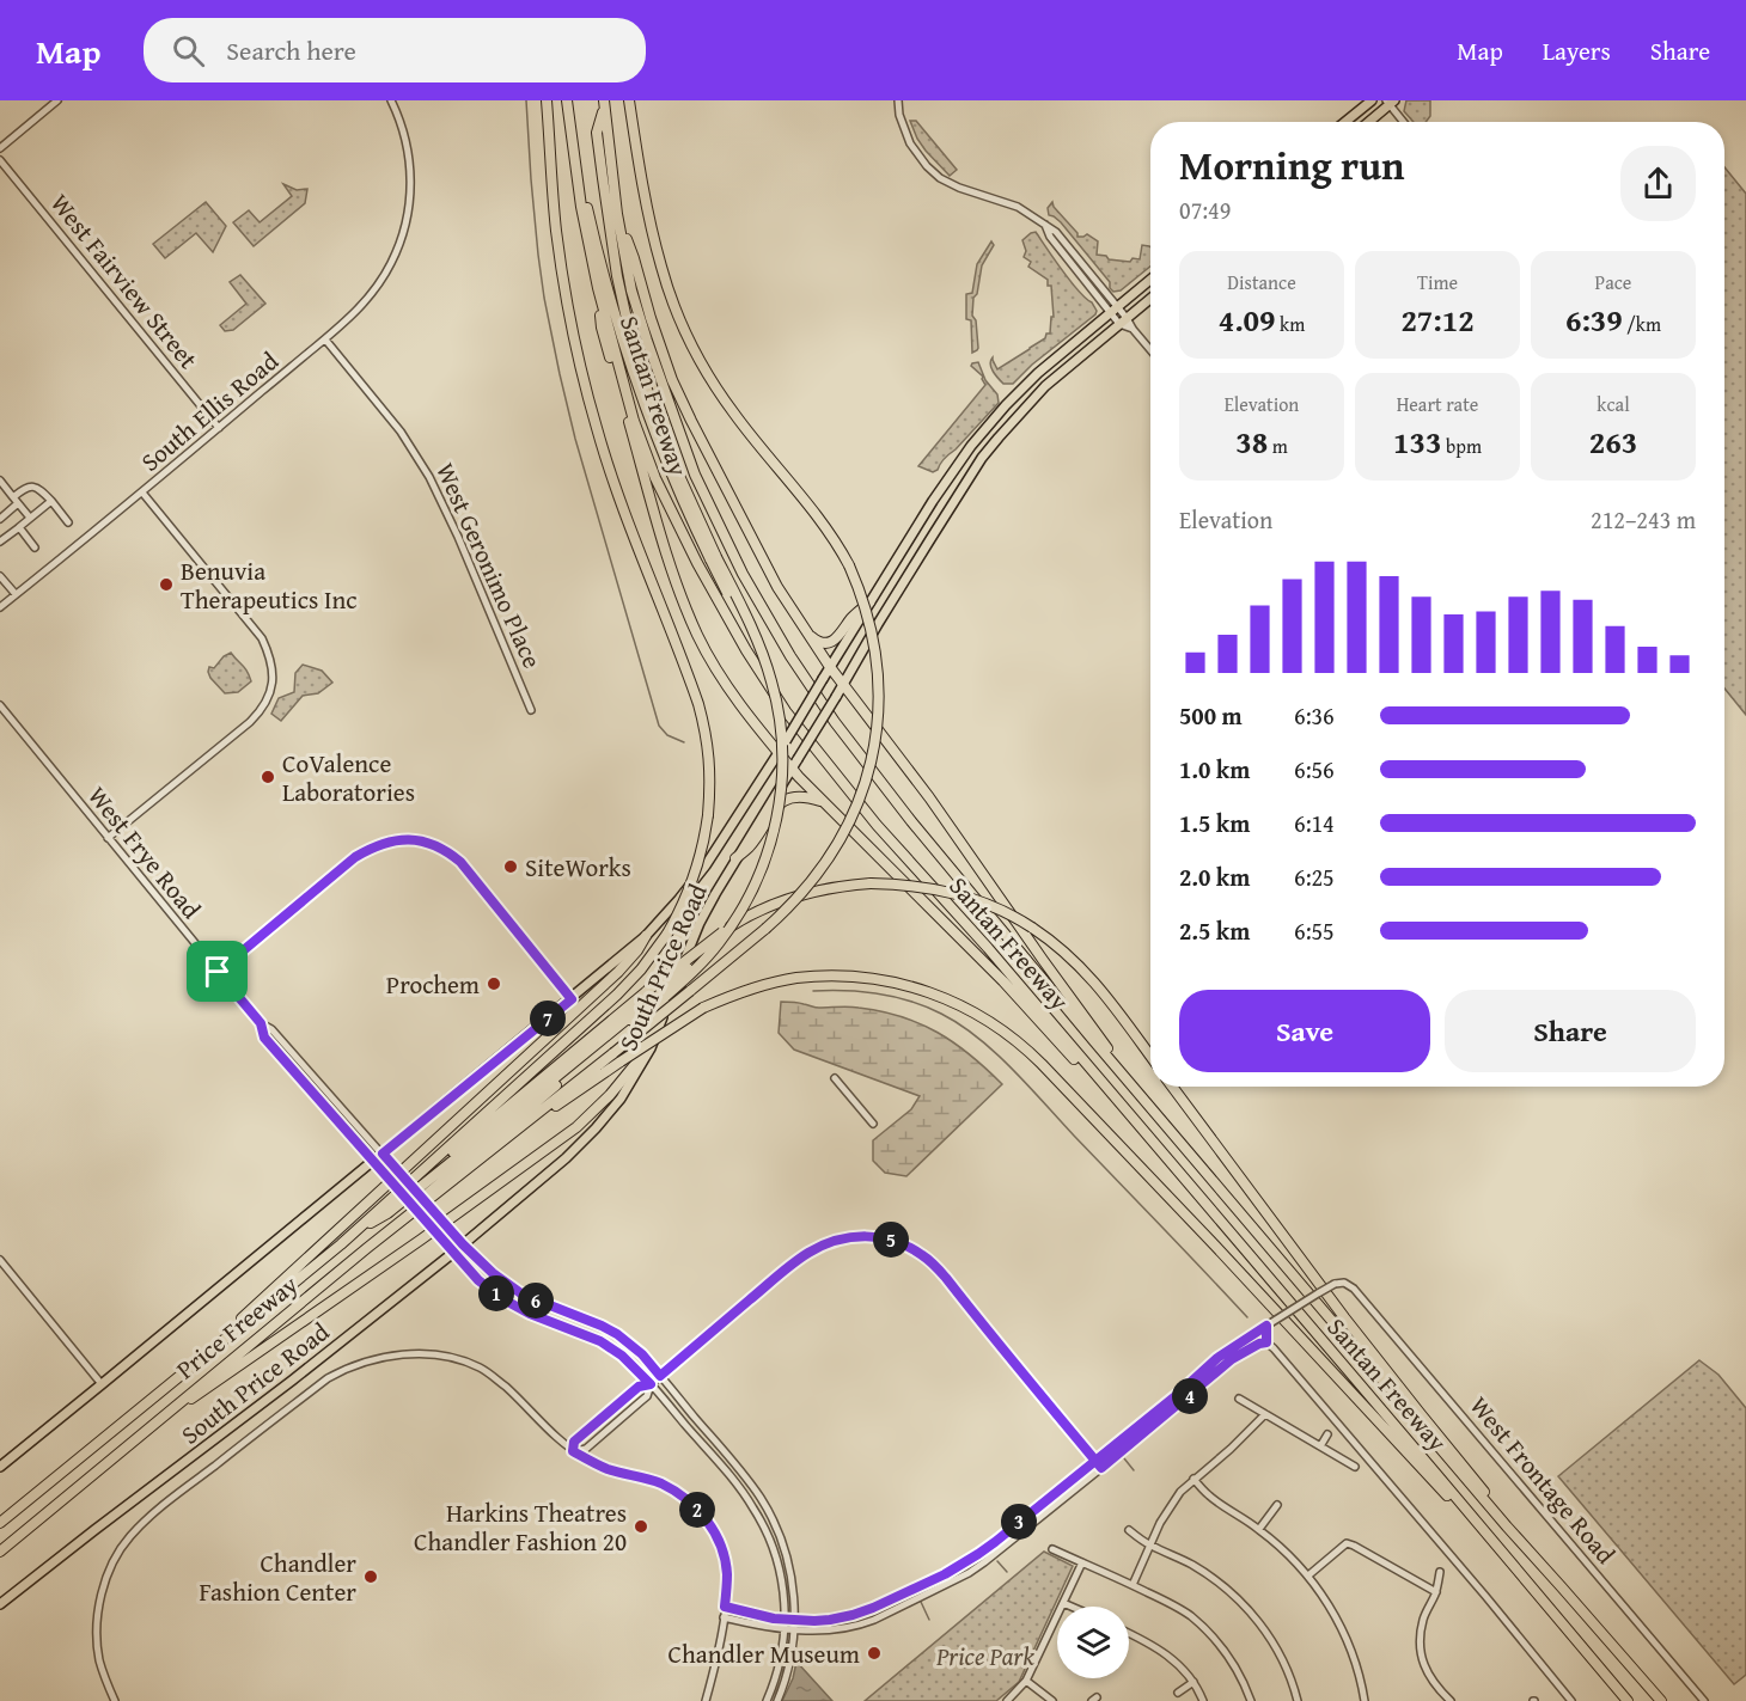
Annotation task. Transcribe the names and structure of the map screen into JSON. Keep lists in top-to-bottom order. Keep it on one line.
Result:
{"streets":{"highway":["Santan Freeway","Price Freeway"],"main road":["South Price Road"],"street":["West Fairview Street","South Ellis Road","West Geronimo Place","West Frye Road","West Frontage Road"]},"crossings":[["West Fairview Street","South Ellis Road"],["South Ellis Road","West Geronimo Place"],["West Frye Road","South Price Road"]],"parks":["Price Park"],"places":["Benuvia Therapeutics Inc","CoValence Laboratories","SiteWorks","Prochem","Harkins Theatres Chandler Fashion 20","Chandler Fashion Center","Chandler Museum"],"page":{"header":"Map","search":"Search here","nav":["Map","Layers","Share"],"heading":["Morning run","07:49"],"stats":[["Distance","4.09 km"],["Time","27:12"],["Pace","6:39 /km"],["Elevation","38 m"],["Heart rate","133 bpm"],["kcal","263"]],"chart":["Elevation","212–243 m"],"list":[{"name":"500 m","note":"6:36"},{"name":"1.0 km","note":"6:56"},{"name":"1.5 km","note":"6:14"},{"name":"2.0 km","note":"6:25"},{"name":"2.5 km","note":"6:55"}],"buttons":["Save","Share"],"pins":["7","5","1","6","4","2","3"]}}
